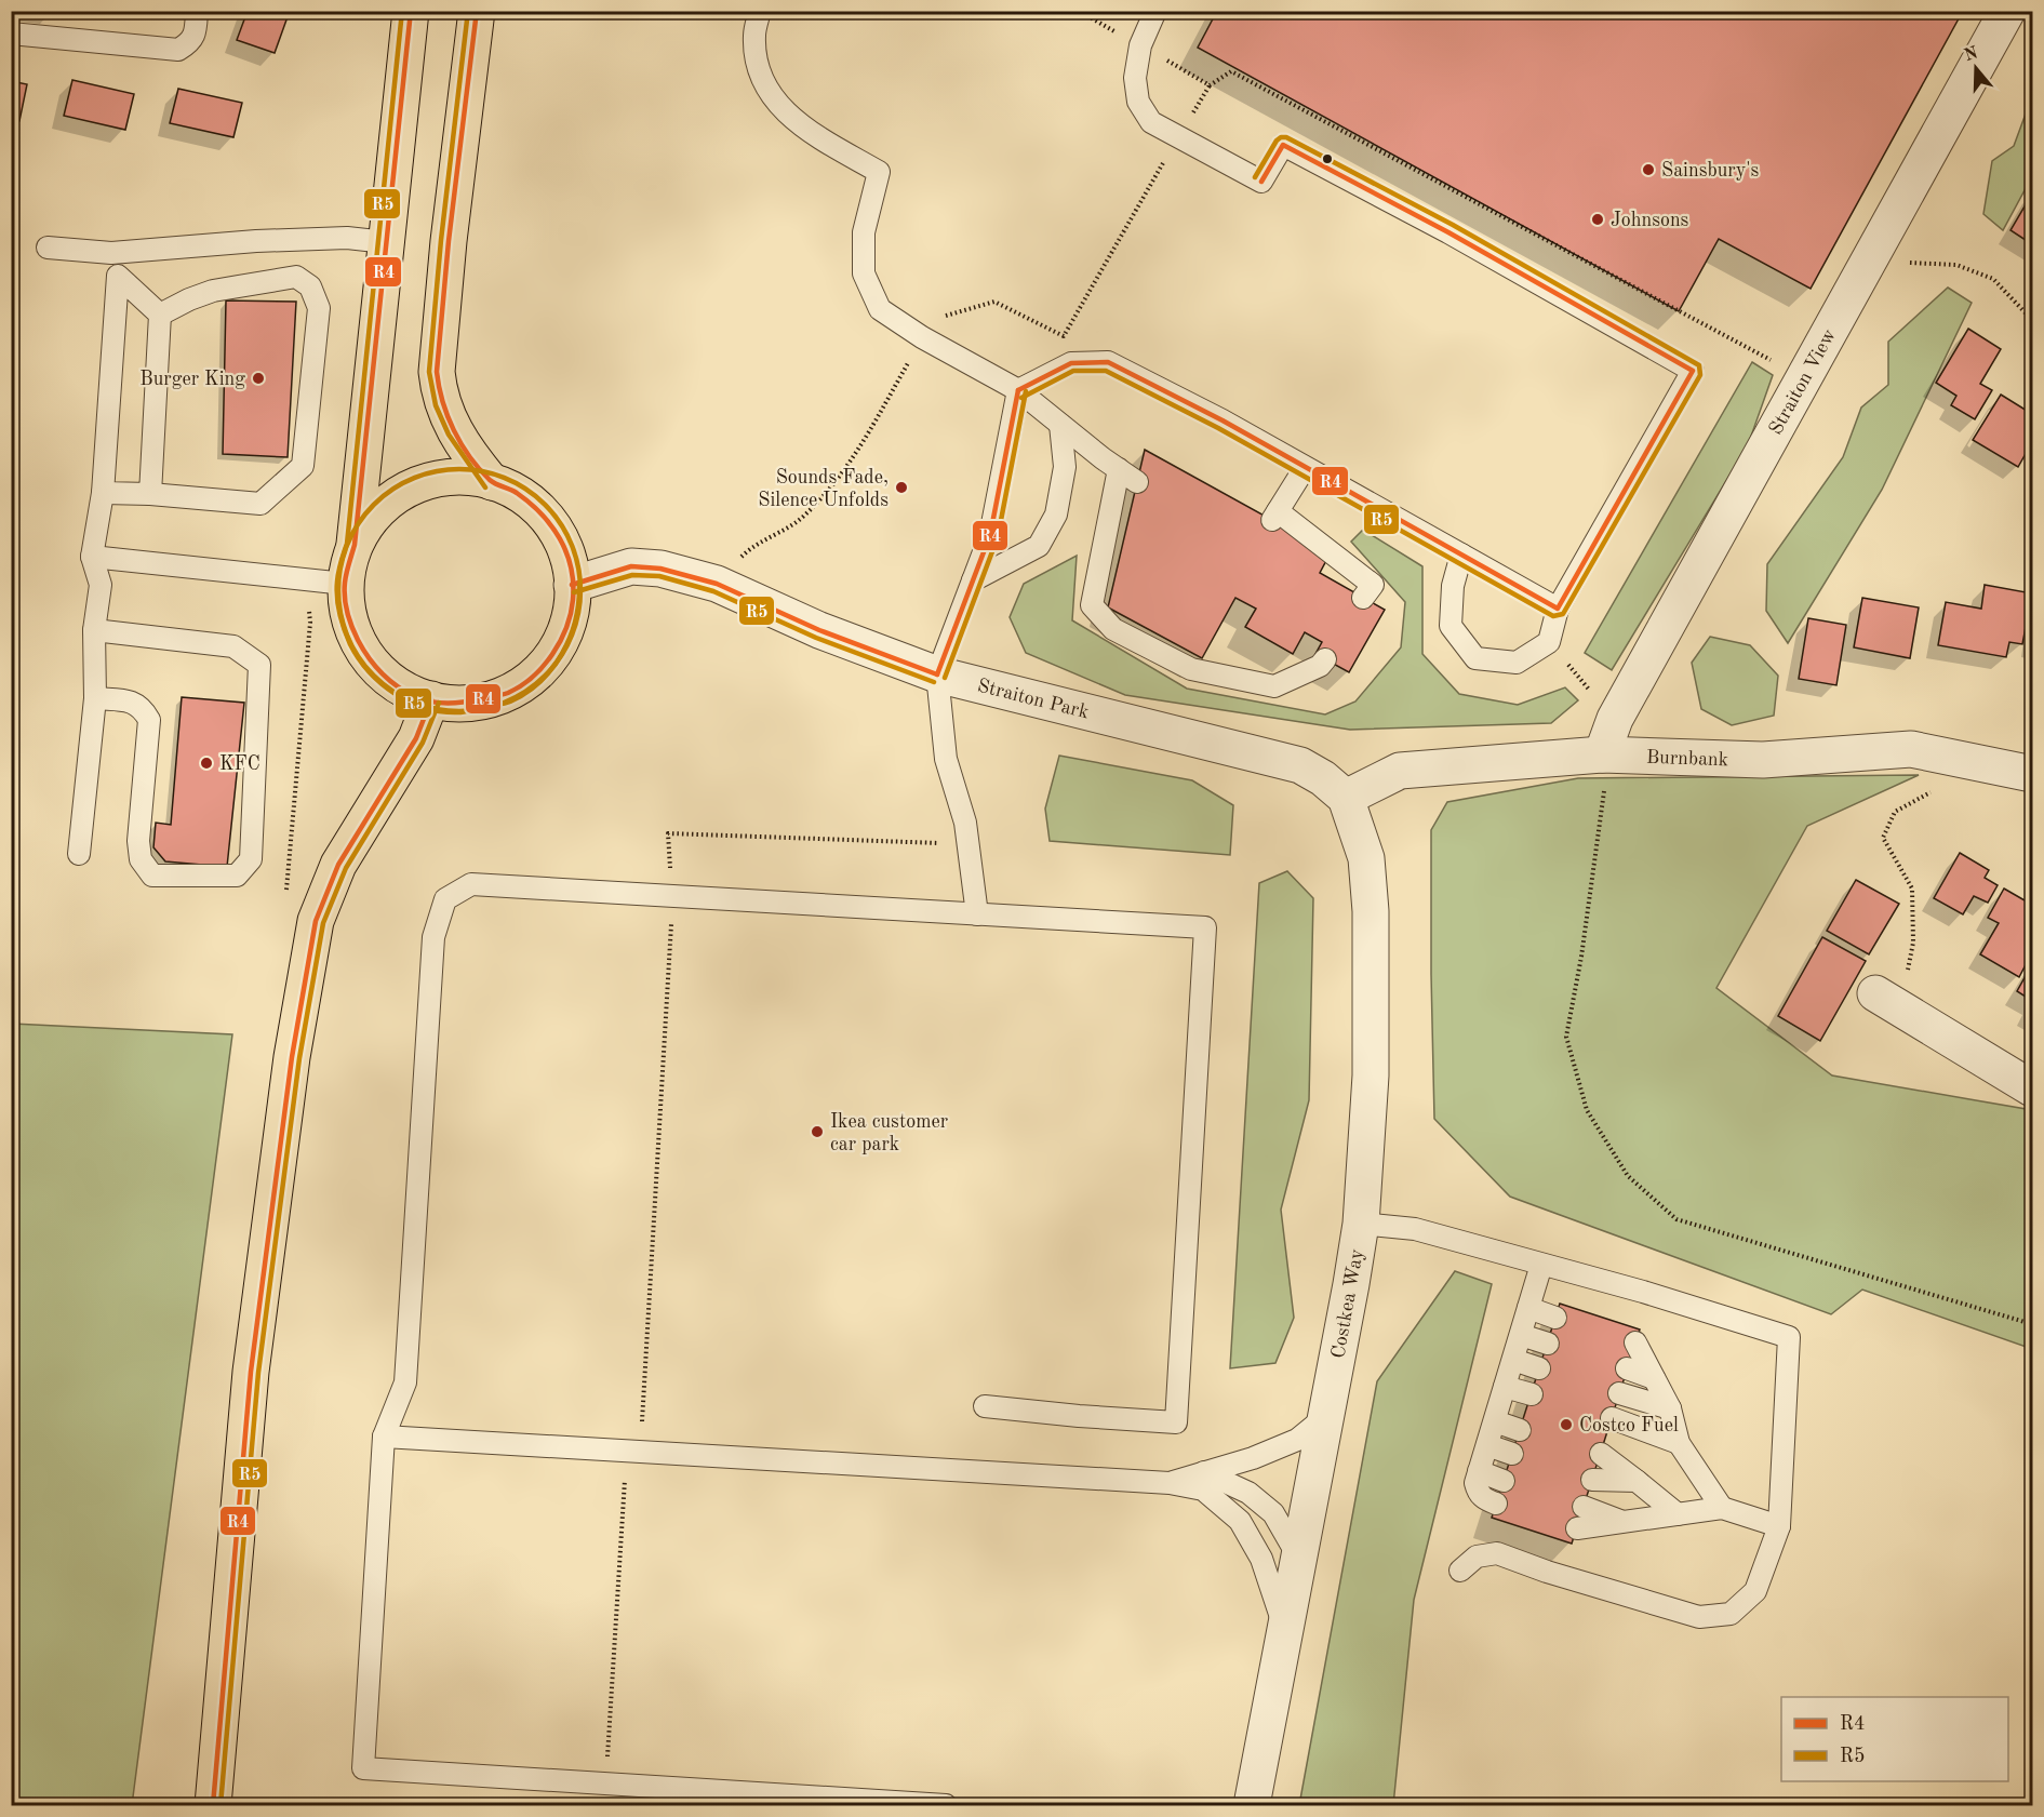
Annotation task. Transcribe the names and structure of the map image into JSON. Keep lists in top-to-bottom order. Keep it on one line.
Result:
{"streets":{"street":["Straiton View","Straiton Park","Burnbank","Costkea Way"]},"crossings":[["Straiton View","Burnbank"],["Straiton Park","Burnbank"],["Straiton Park","Costkea Way"],["Burnbank","Costkea Way"]],"places":["Sainsbury's","Johnsons","Burger King","Sounds Fade, Silence Unfolds","KFC","Ikea customer car park","Costco Fuel"],"lines":["transit line R4","transit line R5"],"legend":["R4","R5"],"north":"top"}
